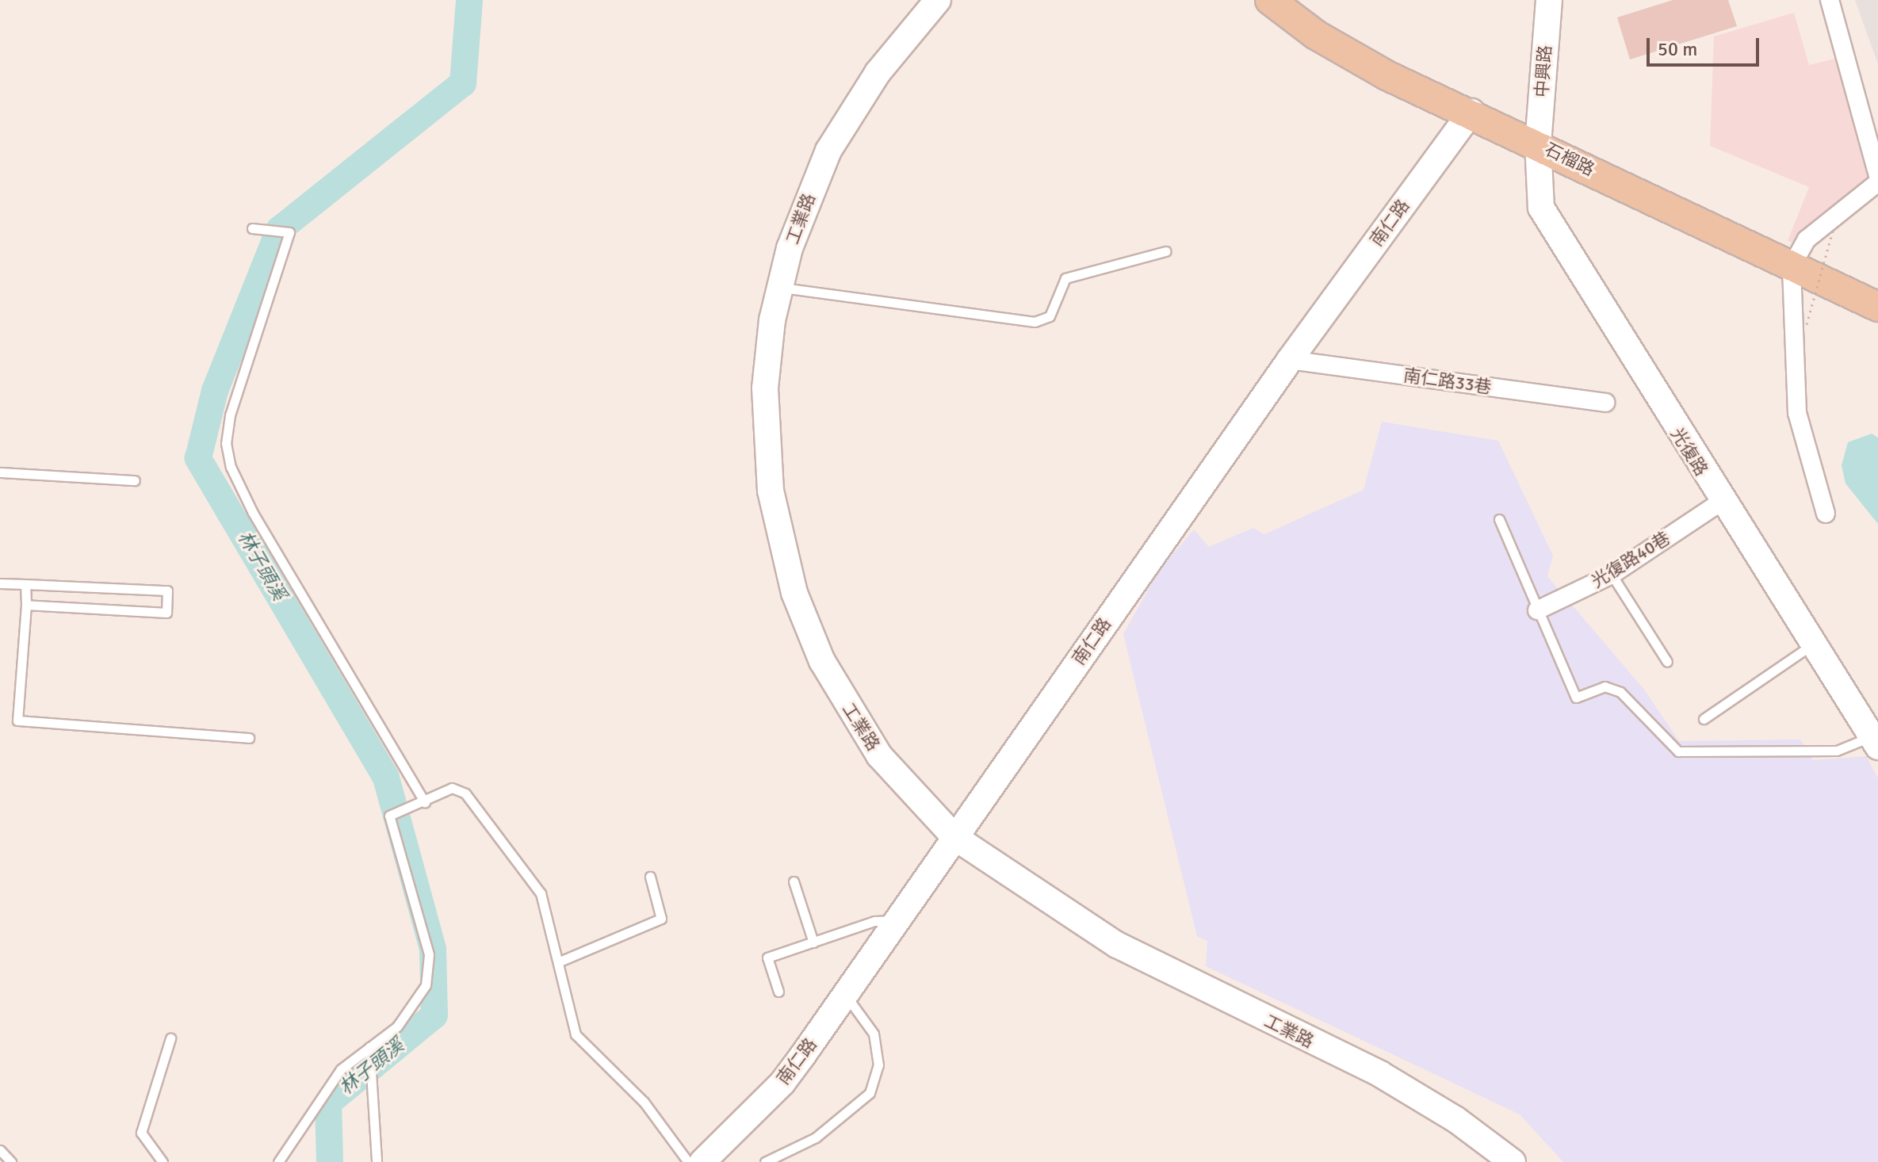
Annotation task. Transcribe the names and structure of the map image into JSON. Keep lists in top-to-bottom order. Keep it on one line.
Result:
{"streets":{"main road":["石榴路"],"street":["中興路","工業路","南仁路","南仁路33巷","光復路","光復路40巷"]},"crossings":[["中興路","石榴路"],["中興路","光復路"],["石榴路","南仁路"],["石榴路","光復路"],["工業路","南仁路"],["南仁路","南仁路33巷"],["光復路","光復路40巷"]],"water":["林子頭溪"],"scale_bar":"50 m"}
